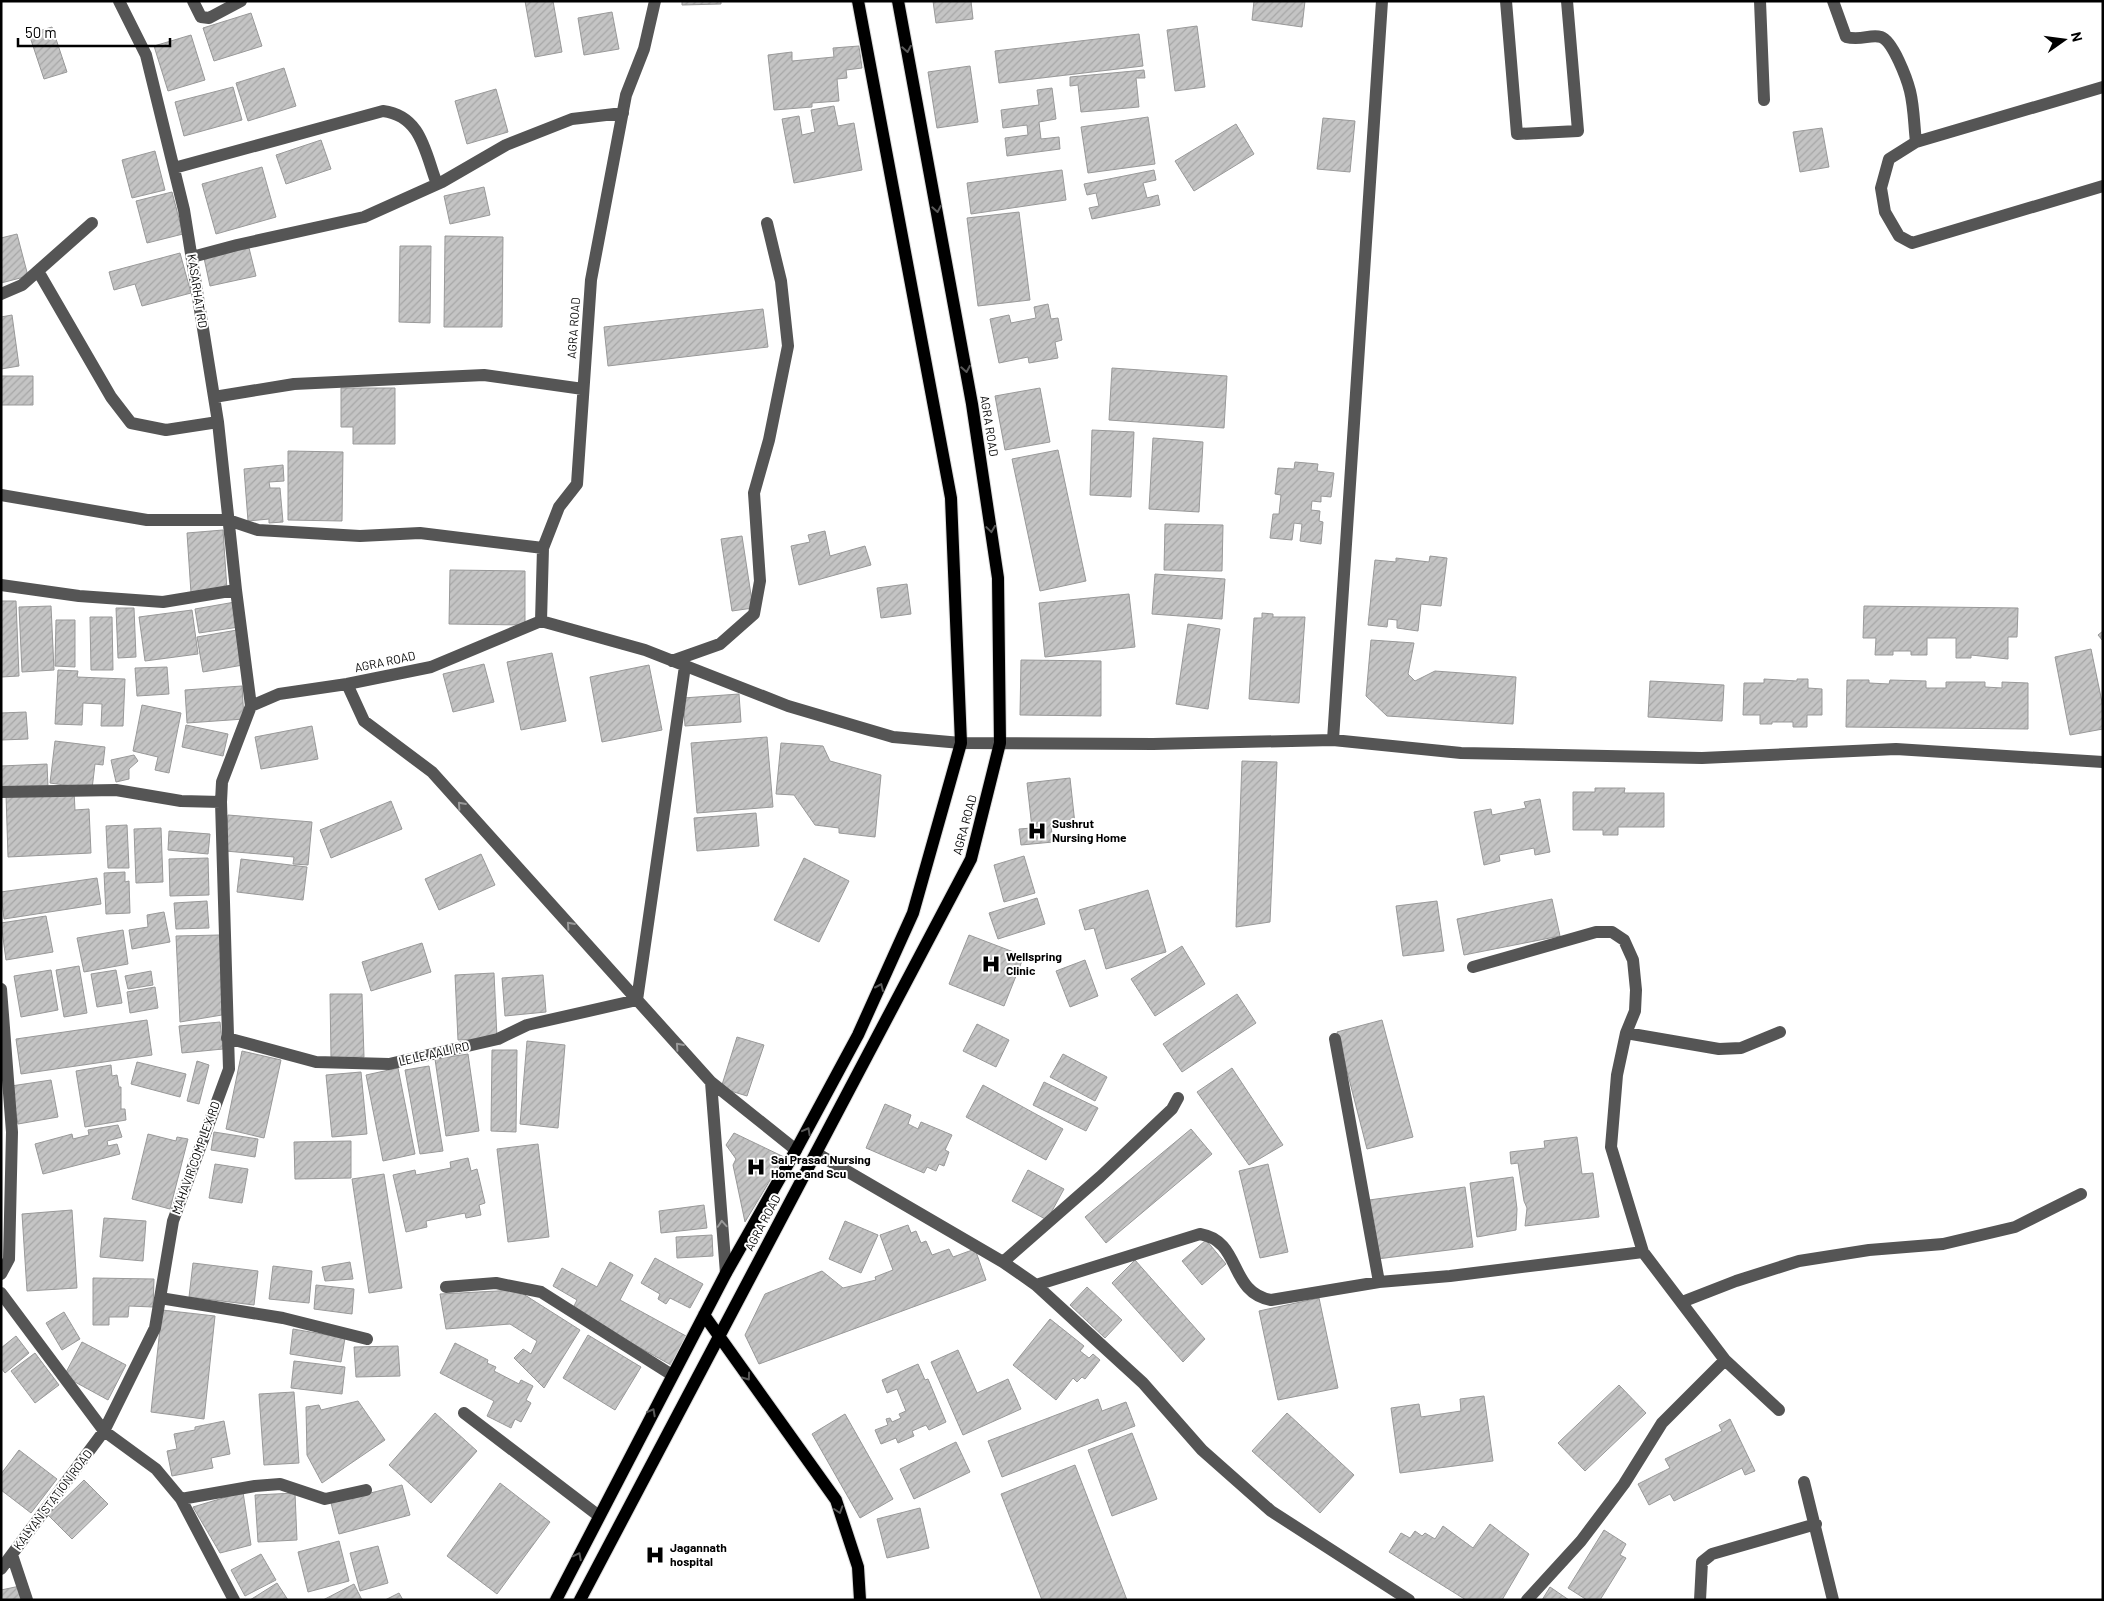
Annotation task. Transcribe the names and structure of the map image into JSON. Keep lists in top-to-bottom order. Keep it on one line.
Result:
{"streets":{"main road":["AGRA ROAD"],"street":["KASARHAT RD","LELE AALI RD","MAHAVIR COMPLEX RD","KALYAN STATION ROAD"]},"crossings":[["KASARHAT RD","AGRA ROAD"],["KASARHAT RD","MAHAVIR COMPLEX RD"],["AGRA ROAD","MAHAVIR COMPLEX RD"],["LELE AALI RD","MAHAVIR COMPLEX RD"],["MAHAVIR COMPLEX RD","KALYAN STATION ROAD"]],"places":{"hospital":["Sushrut Nursing Home","Wellspring Clinic","Sai Prasad Nursing Home and Scu","Jagannath hospital"]},"scale_bar":"50 m","north":"right"}
